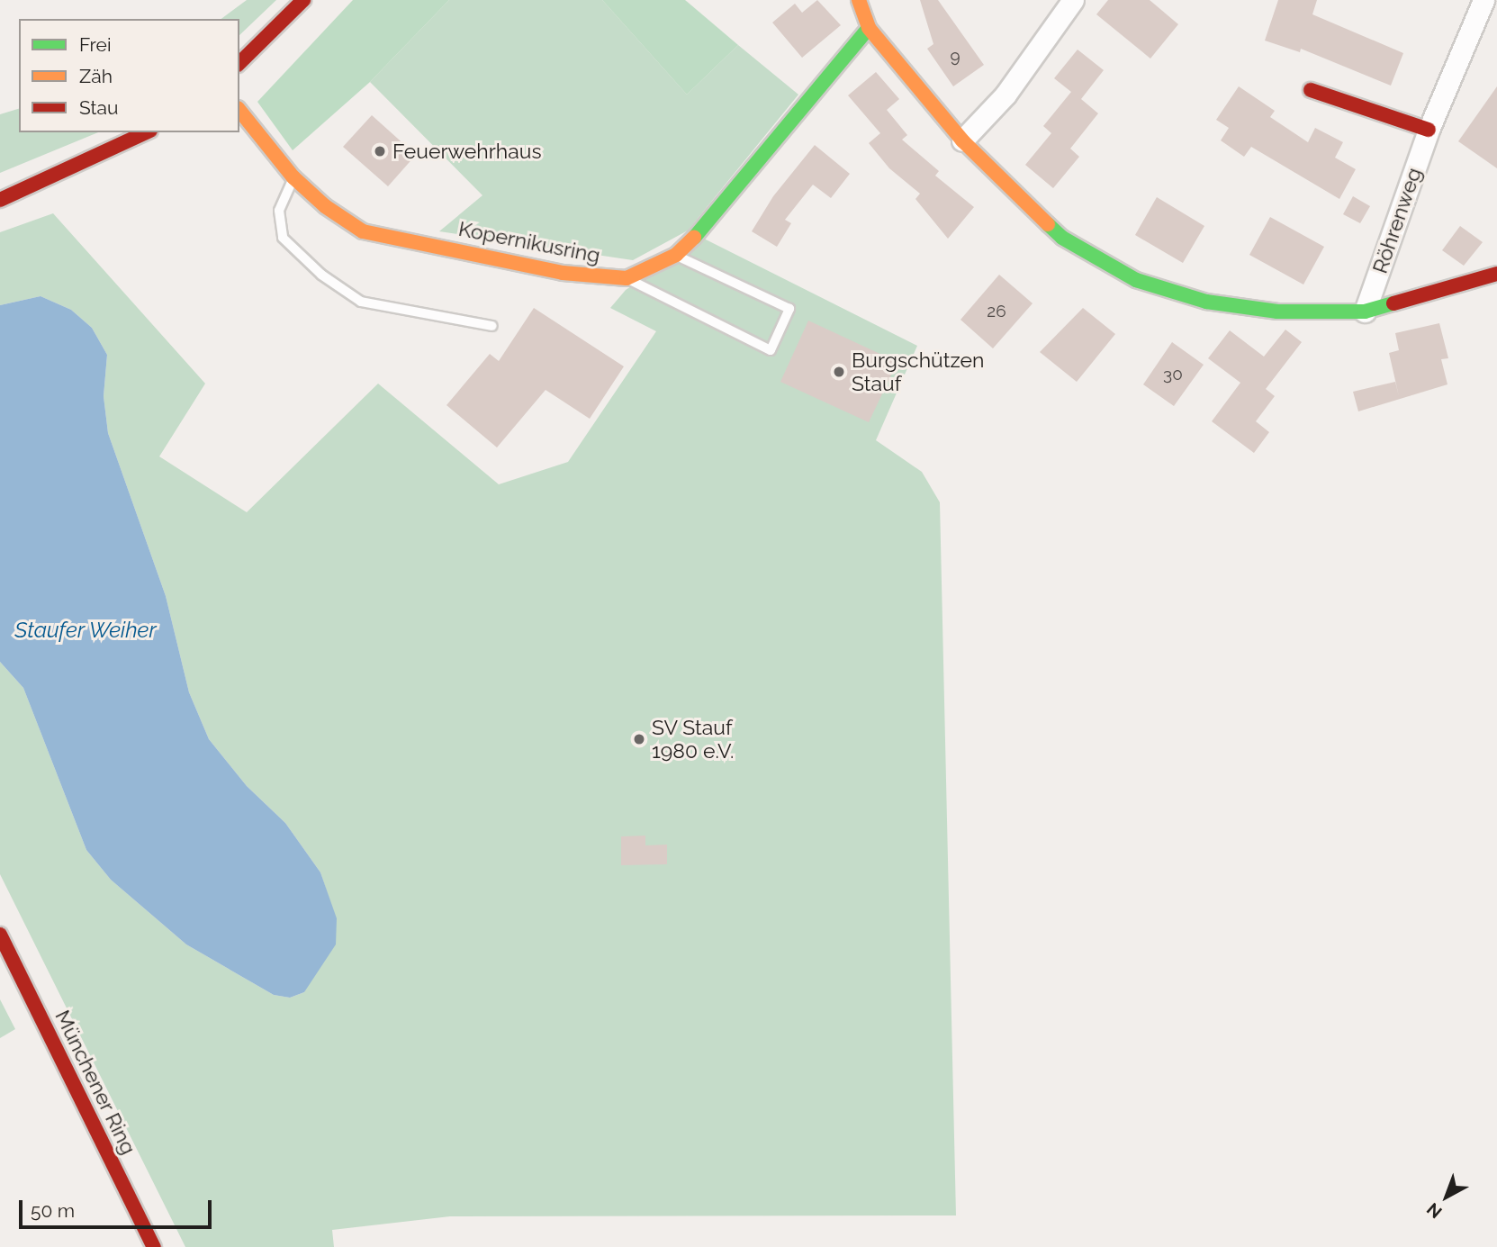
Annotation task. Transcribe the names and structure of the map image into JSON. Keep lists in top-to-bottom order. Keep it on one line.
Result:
{"streets":{"street":["Röhrenweg","Kopernikusring","Münchener Ring"]},"water":["Staufer Weiher"],"places":["Feuerwehrhaus","Burgschützen Stauf","SV Stauf 1980 e.V."],"house_numbers":["9","26","30"],"legend":["Frei","Zäh","Stau"],"scale_bar":"50 m","north":"bottom left"}
